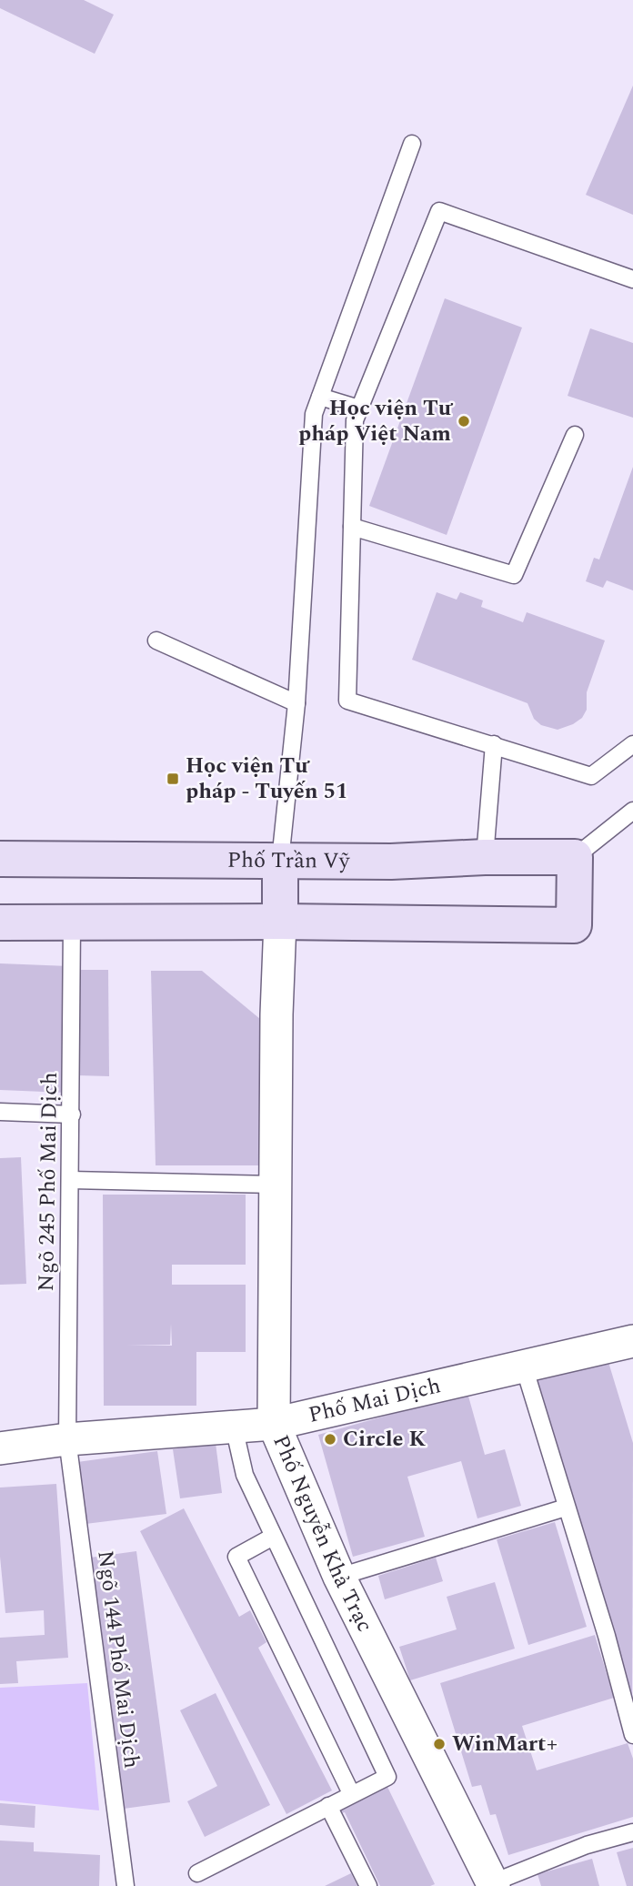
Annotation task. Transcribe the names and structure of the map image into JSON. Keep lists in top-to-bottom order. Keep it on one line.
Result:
{"streets":{"main road":["Phố Trần Vỹ"],"street":["Phố Mai Dịch","Phố Nguyễn Khả Trạc"],"lane":["Ngõ 245 Phố Mai Dịch","Ngõ 144 Phố Mai Dịch"]},"crossings":[["Ngõ 245 Phố Mai Dịch","Phố Mai Dịch"],["Ngõ 245 Phố Mai Dịch","Ngõ 144 Phố Mai Dịch"],["Phố Mai Dịch","Phố Nguyễn Khả Trạc"],["Phố Mai Dịch","Ngõ 144 Phố Mai Dịch"]],"places":{"other":["Học viện Tư pháp Việt Nam","Circle K","WinMart+"],"transit":["Học viện Tư pháp - Tuyến 51"]}}
